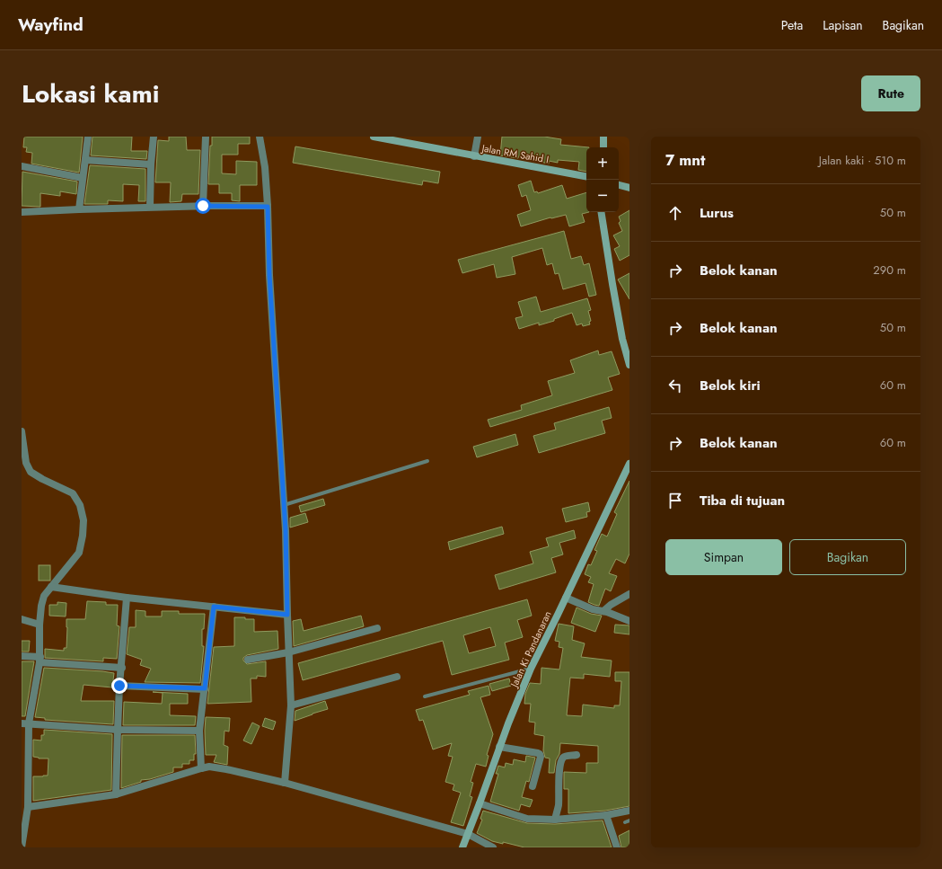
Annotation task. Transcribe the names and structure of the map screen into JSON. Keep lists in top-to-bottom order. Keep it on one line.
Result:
{"streets":{"main road":["Jalan RM Sahid I","Jalan Ki Pandanaran"]},"page":{"header":"Wayfind","nav":["Peta","Lapisan","Bagikan"],"title":"Lokasi kami","buttons":["Rute",["Simpan","Bagikan"]],"heading":["7 mnt","Jalan kaki · 510 m"],"map_buttons":["+","−"],"list":[["Lurus","50 m"],["Belok kanan","290 m"],["Belok kanan","50 m"],["Belok kiri","60 m"],["Belok kanan","60 m"],"Tiba di tujuan"]}}
